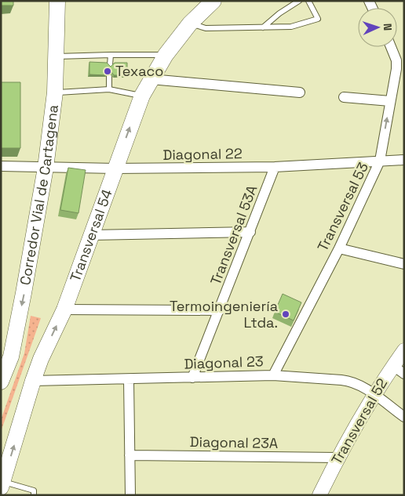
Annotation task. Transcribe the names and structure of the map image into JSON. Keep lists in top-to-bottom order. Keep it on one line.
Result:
{"streets":{"main road":["Corredor Vial de Cartagena","Transversal 54"],"street":["Diagonal 22","Transversal 53","Transversal 53A","Diagonal 23","Transversal 52","Diagonal 23A"]},"crossings":[["Diagonal 22","Corredor Vial de Cartagena"],["Diagonal 22","Transversal 53"],["Diagonal 22","Transversal 54"],["Diagonal 22","Transversal 53A"],["Transversal 53","Diagonal 23"],["Transversal 54","Diagonal 23"],["Transversal 53A","Diagonal 23"],["Diagonal 23","Transversal 52"],["Transversal 52","Diagonal 23A"]],"one_way":["Corredor Vial de Cartagena","Transversal 54"],"places":["Texaco","Termoingeniería Ltda."],"north":"right"}
